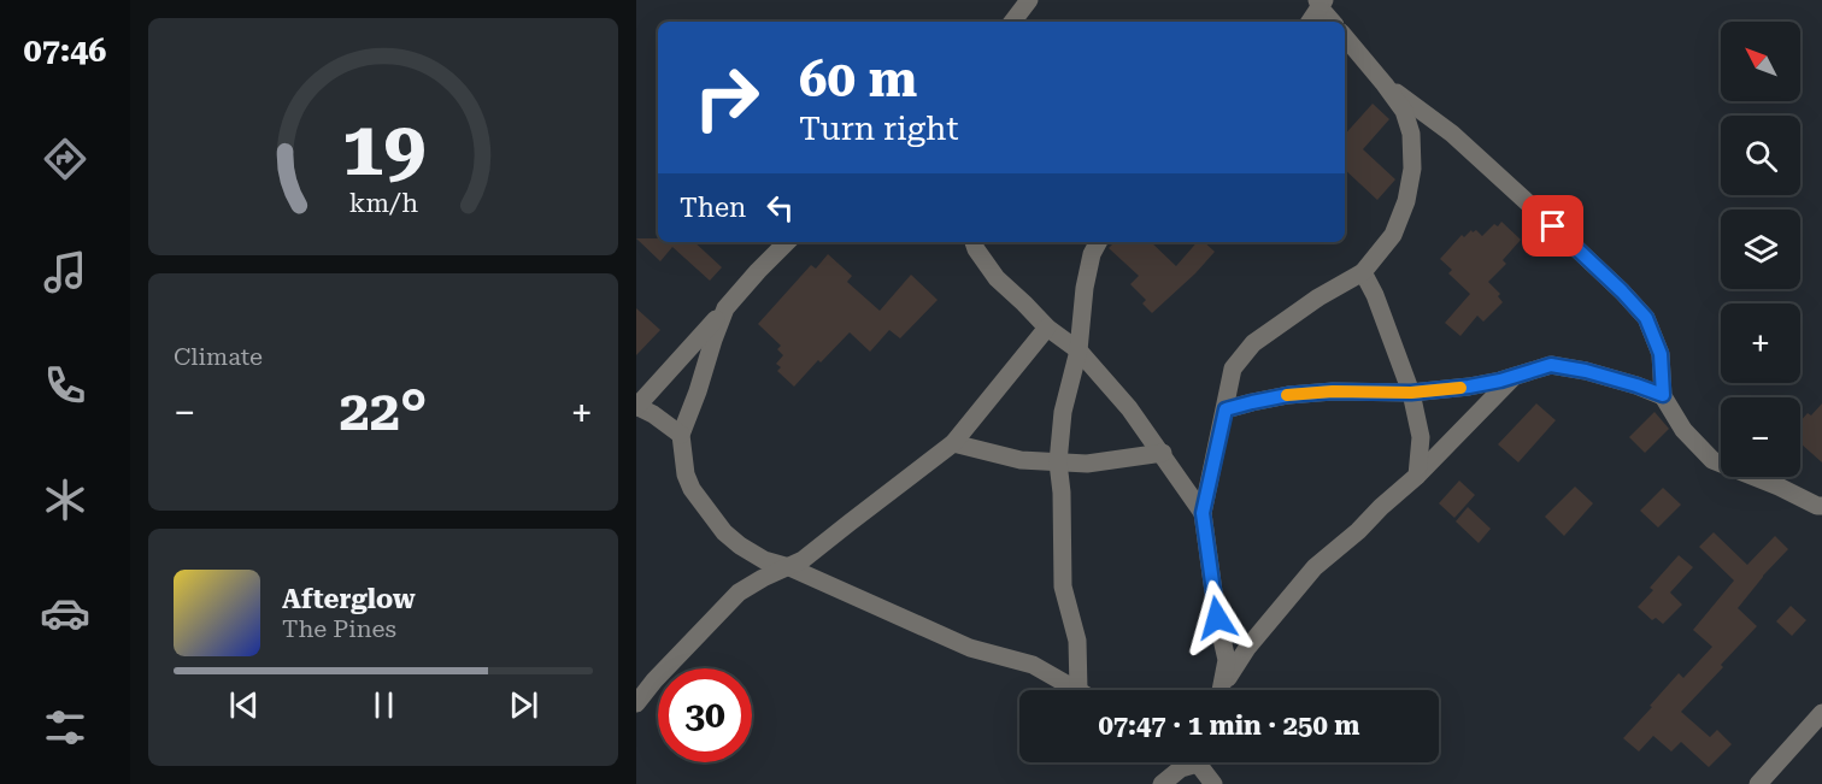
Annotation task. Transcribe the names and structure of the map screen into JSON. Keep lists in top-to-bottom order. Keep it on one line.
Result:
{"north":"top left","page":{"tabs":"07:46","map_buttons":["+","−"],"turn":["60 m","Turn right"],"then":"Then","tile":"Climate","heat":["−","22°","+"],"song":["Afterglow","The Pines"],"limit":"30","trip":"07:47 · 1 min · 250 m","gauge":["19","km/h"]}}
